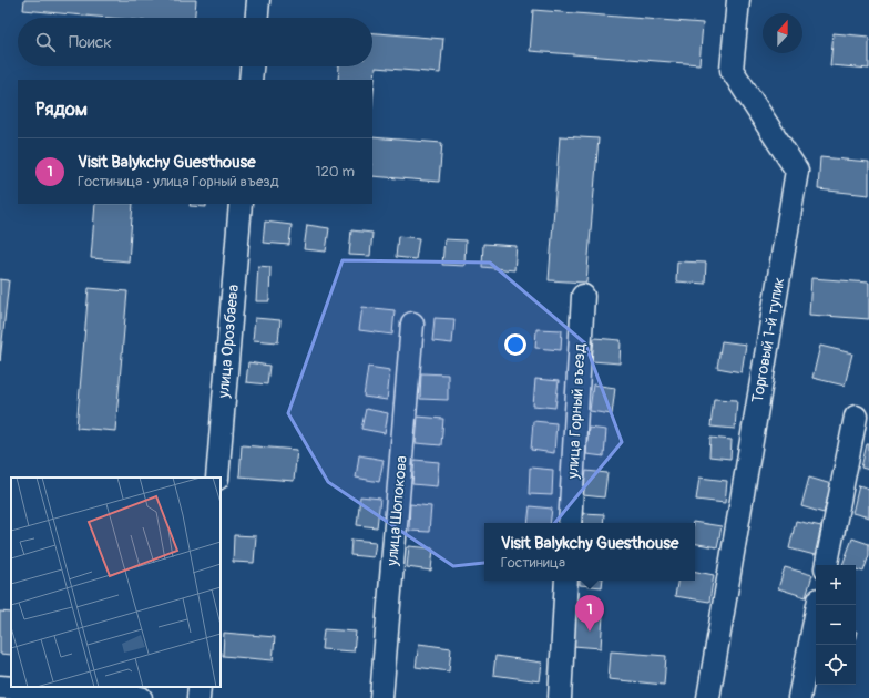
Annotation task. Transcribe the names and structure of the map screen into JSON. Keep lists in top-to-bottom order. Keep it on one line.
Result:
{"streets":{"street":["Торговый 1-й тупик","улица Орозбаева","улица Горный въезд","улица Шопокова"]},"north":"top","page":{"search":"Поиск","heading":"Рядом","list":[{"mark":"1","name":"Visit Balykchy Guesthouse","note":"Гостиница · улица Горный въезд","value":"120 m"}],"popup":["Visit Balykchy Guesthouse","Гостиница"],"map_buttons":["+","−"],"pins":"1"}}
